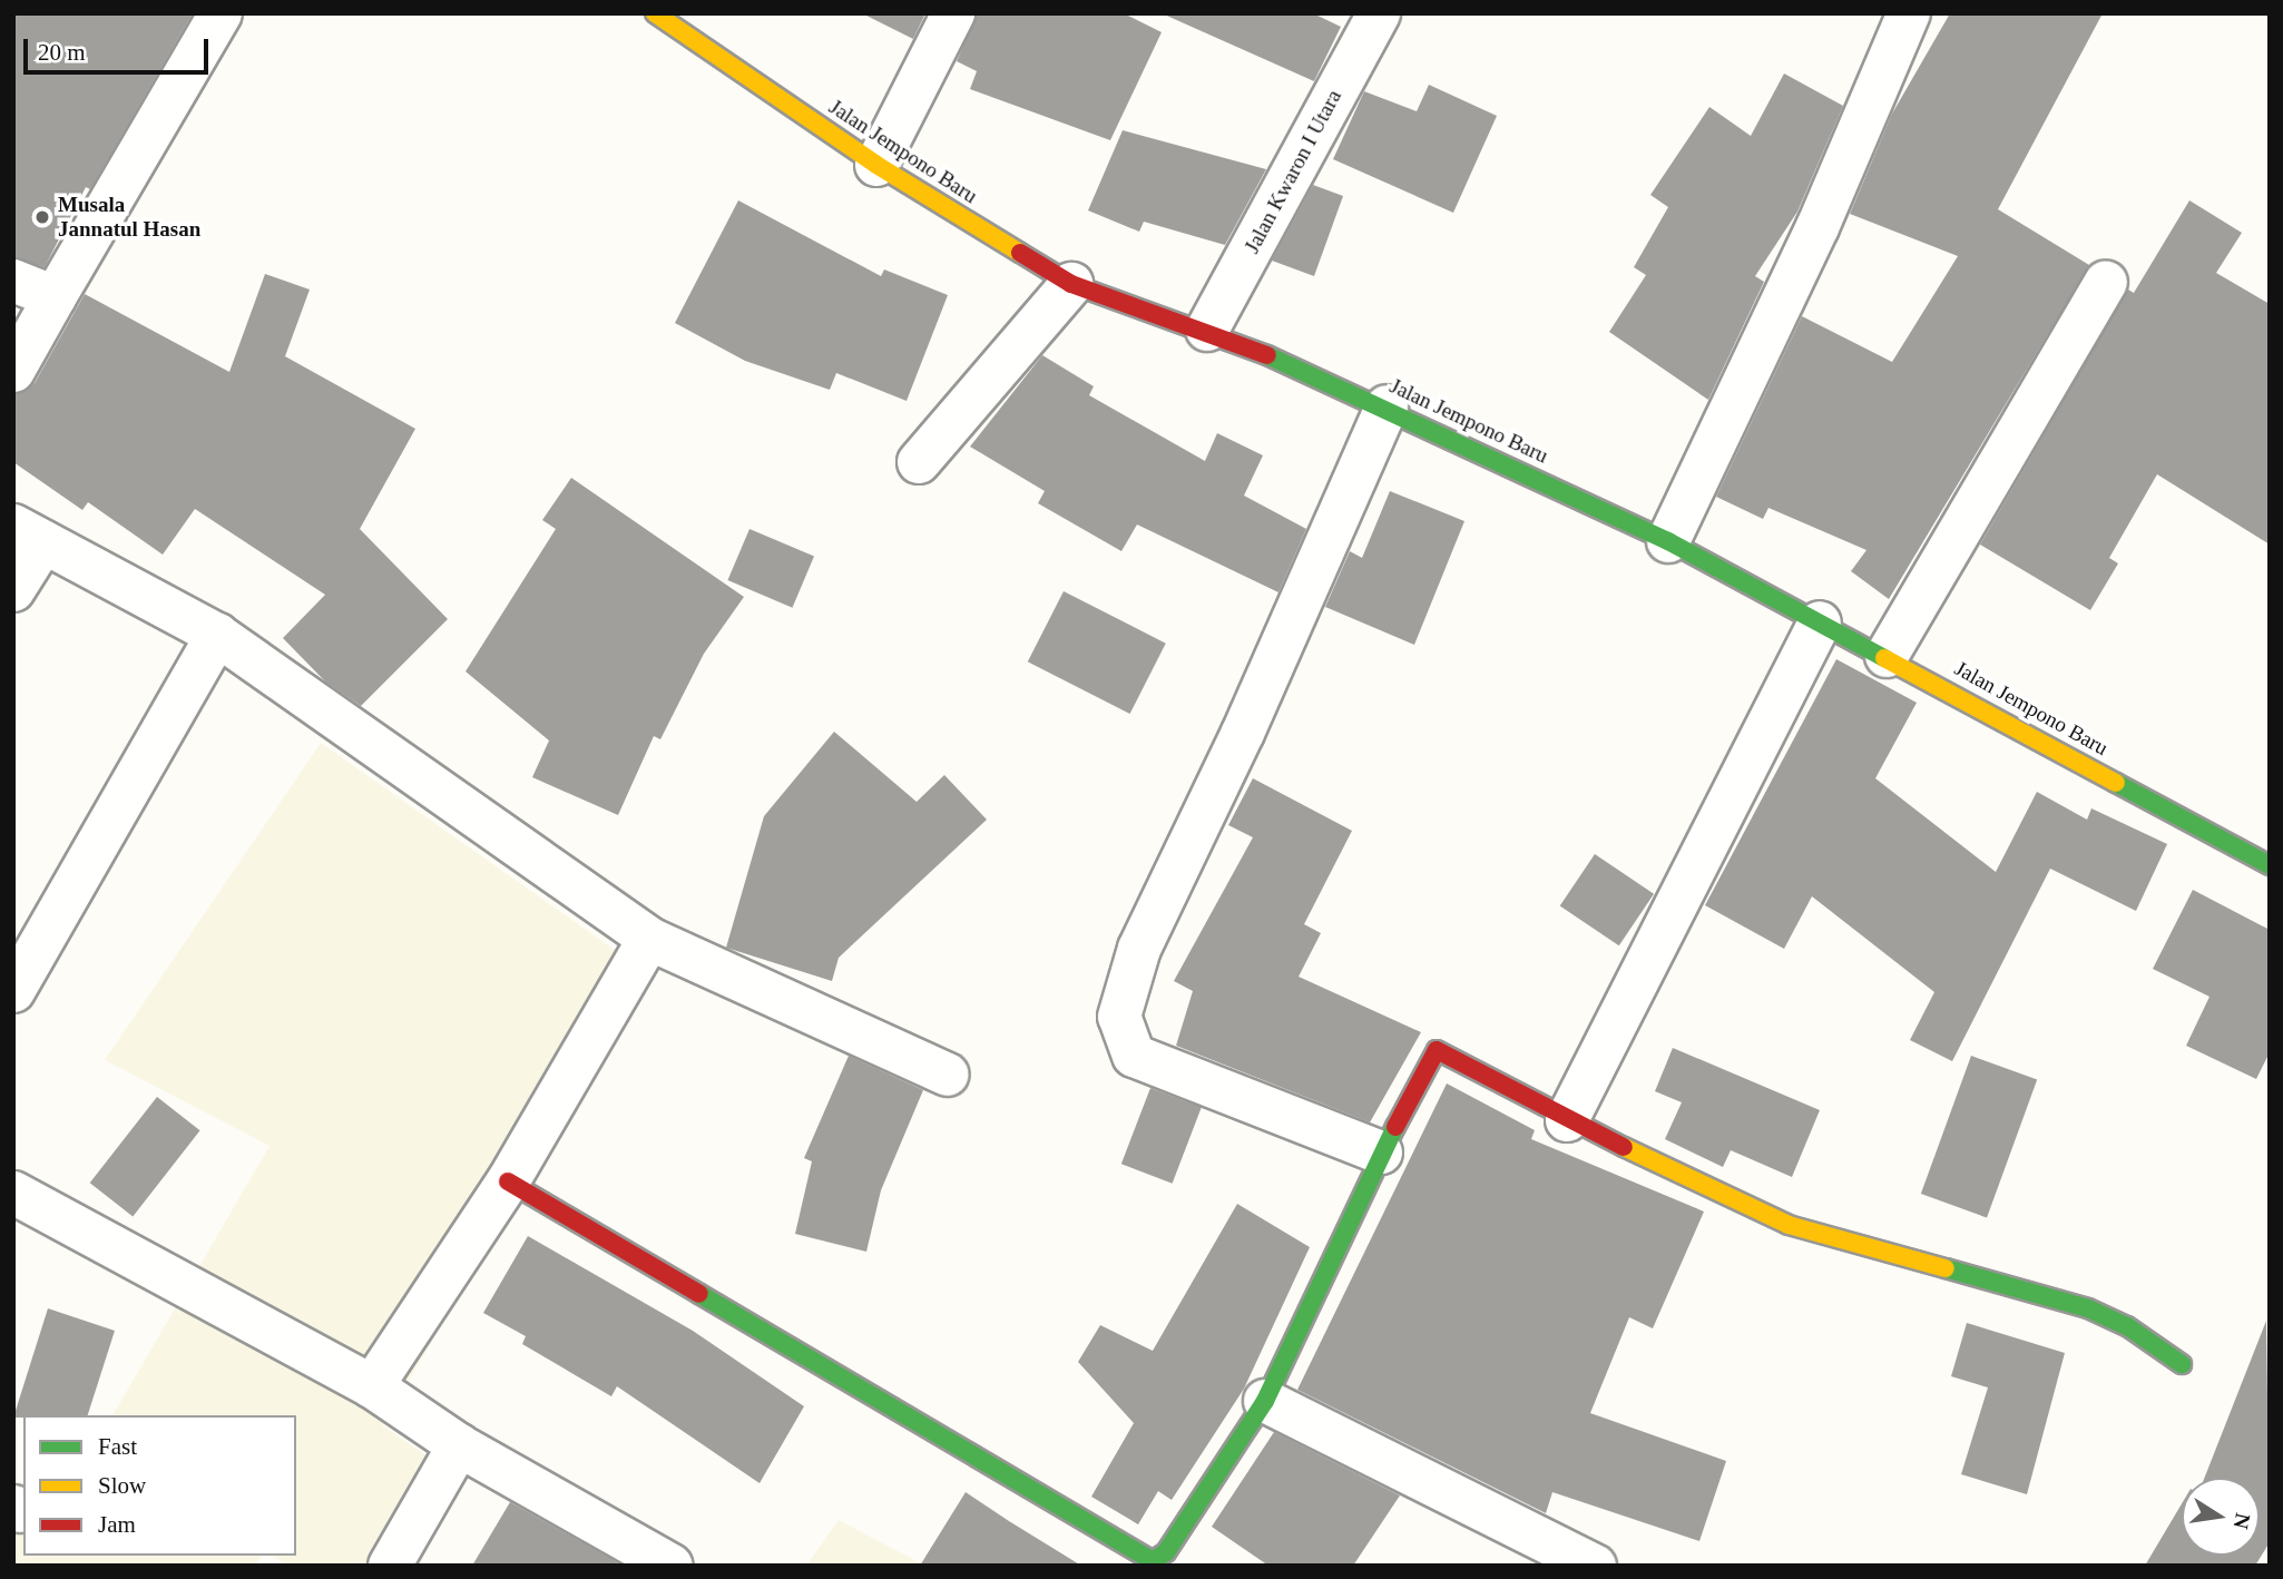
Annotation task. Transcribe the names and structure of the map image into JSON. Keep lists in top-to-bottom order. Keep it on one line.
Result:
{"streets":{"street":["Jalan Jempono Baru","Jalan Kwaron I Utara"]},"crossings":[["Jalan Jempono Baru","Jalan Kwaron I Utara"]],"places":["Musala Jannatul Hasan"],"legend":["Fast","Slow","Jam"],"scale_bar":"20 m","north":"right"}
